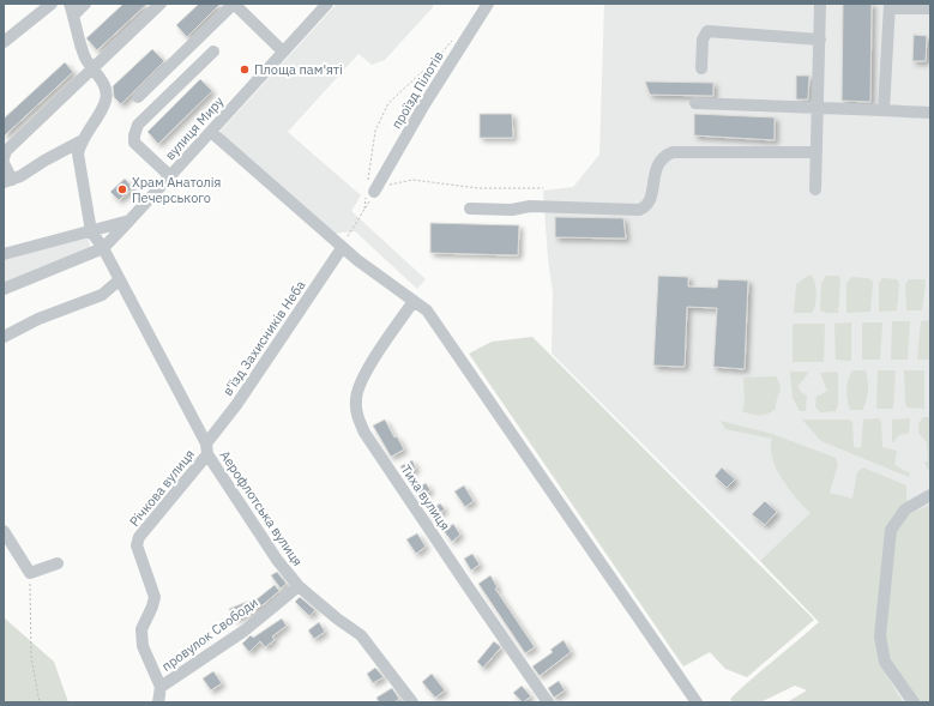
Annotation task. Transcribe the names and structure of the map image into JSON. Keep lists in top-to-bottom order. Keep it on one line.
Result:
{"streets":{"street":["проїзд Пілотів","вулиця Миру","в'їзд Захисників Неба","Річкова вулиця","Тиха вулиця","Аерофлотська вулиця","провулок Свободи"]},"crossings":[["вулиця Миру","Аерофлотська вулиця"],["в'їзд Захисників Неба","Річкова вулиця"],["в'їзд Захисників Неба","Аерофлотська вулиця"],["Річкова вулиця","Аерофлотська вулиця"],["Річкова вулиця","провулок Свободи"],["Аерофлотська вулиця","провулок Свободи"]],"places":["Площа пам'яті","Храм Анатолія Печерського"]}
